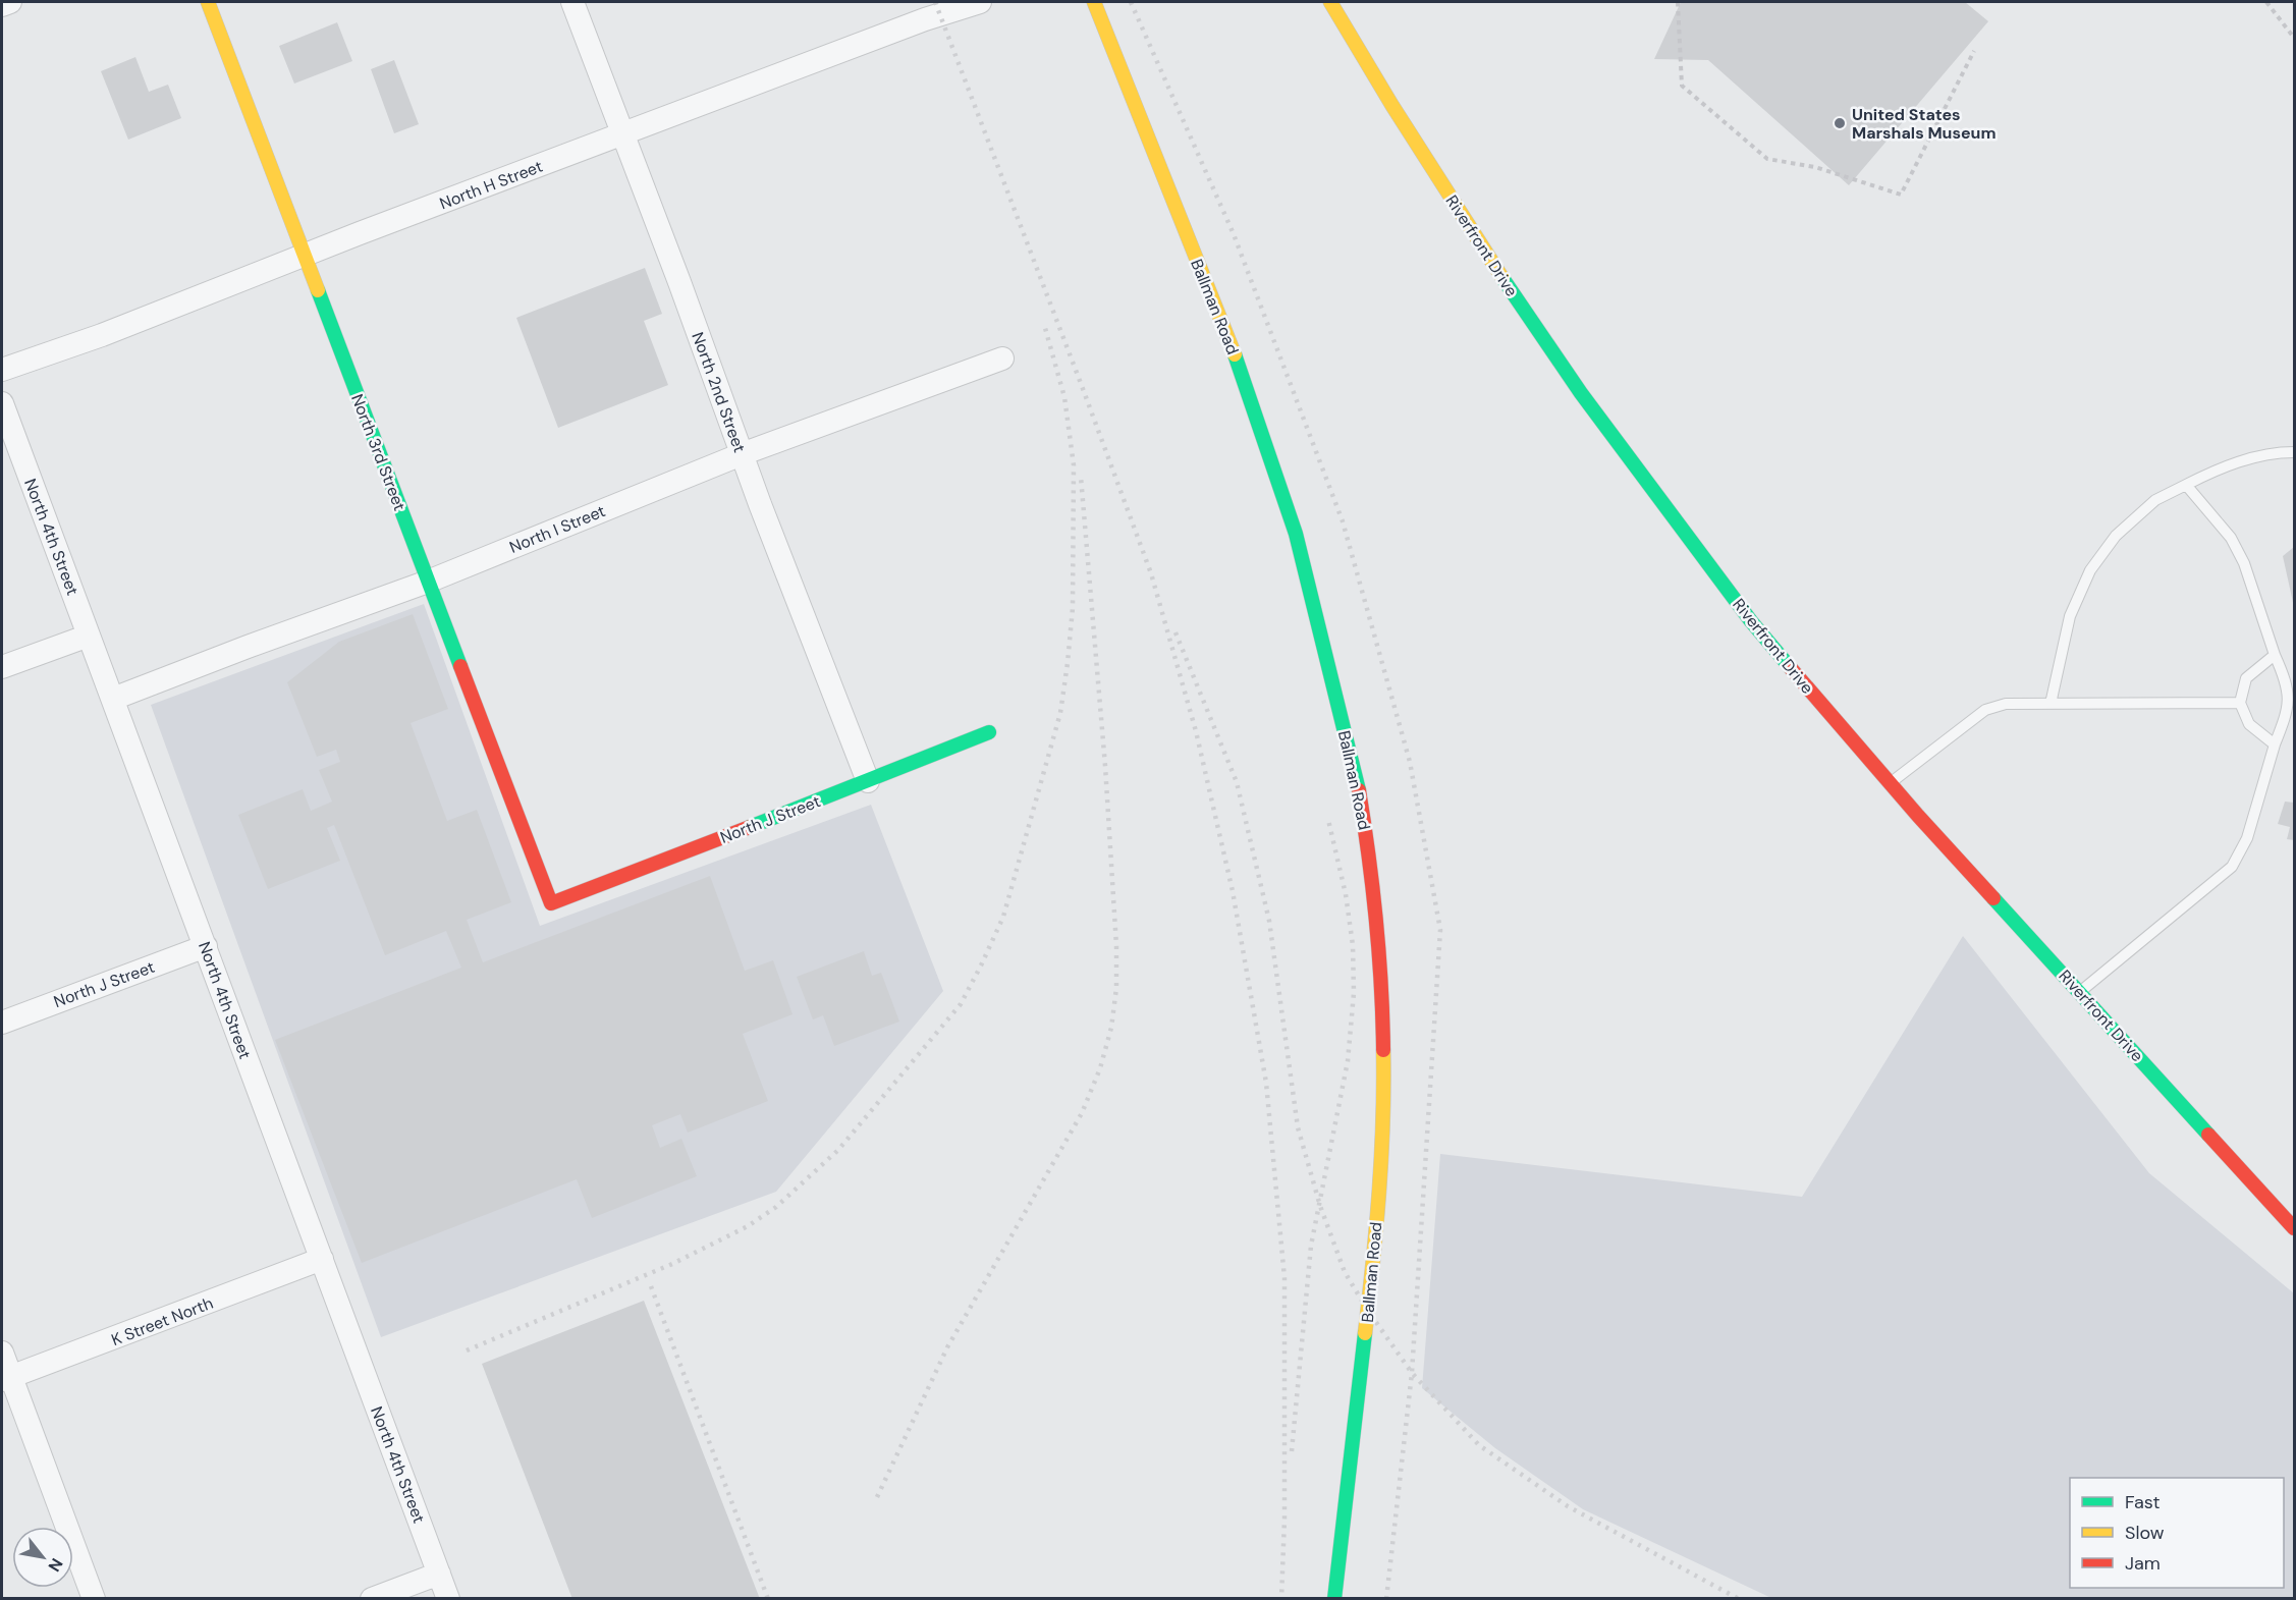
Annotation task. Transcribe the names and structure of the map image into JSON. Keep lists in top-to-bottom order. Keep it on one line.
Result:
{"streets":{"street":["North H Street","Riverfront Drive","Ballman Road","North 2nd Street","North 3rd Street","North I Street","North 4th Street","North J Street","K Street North"]},"crossings":[["North H Street","North 2nd Street"],["North H Street","North 3rd Street"],["North 2nd Street","North I Street"],["North 2nd Street","North J Street"],["North 3rd Street","North I Street"],["North 3rd Street","North J Street"],["North I Street","North 4th Street"],["North 4th Street","North J Street"],["North 4th Street","K Street North"]],"places":["United States Marshals Museum"],"legend":["Fast","Slow","Jam"],"north":"bottom right"}
